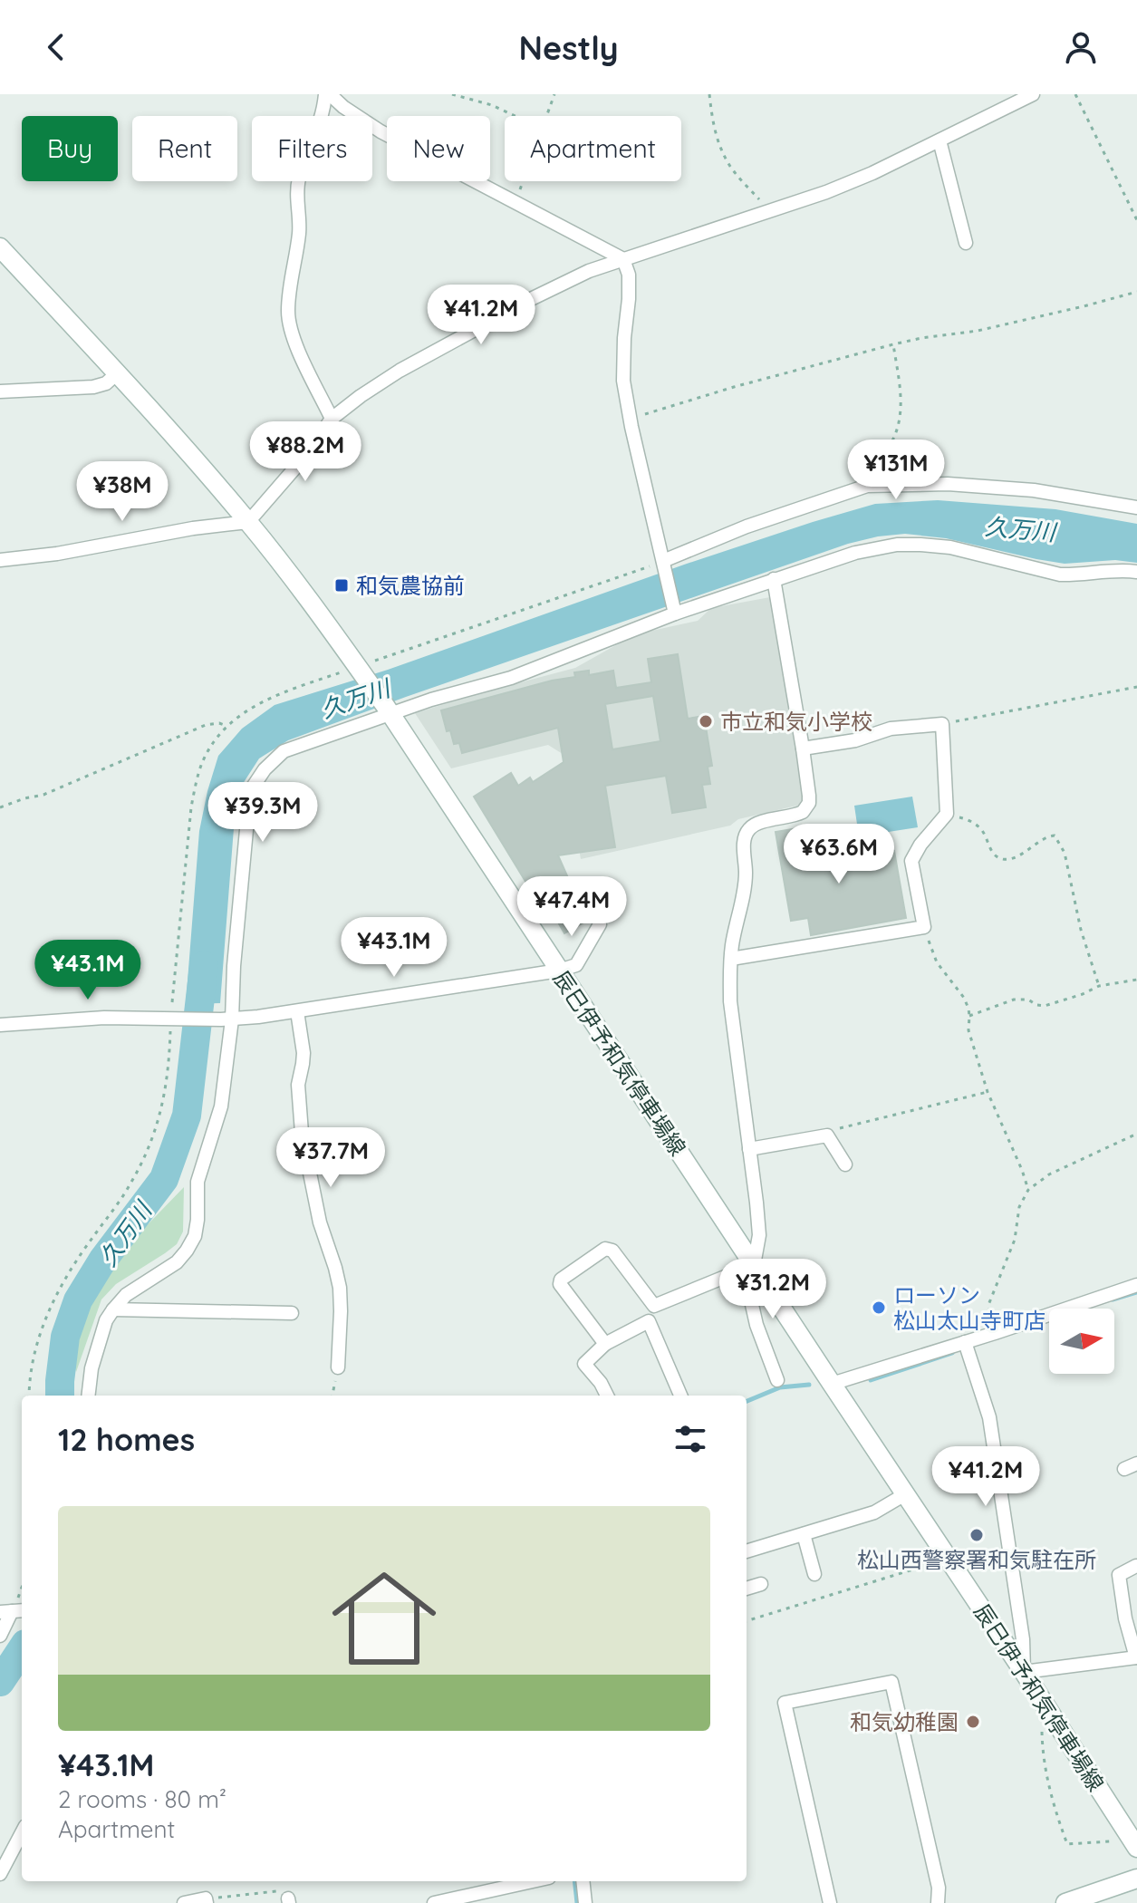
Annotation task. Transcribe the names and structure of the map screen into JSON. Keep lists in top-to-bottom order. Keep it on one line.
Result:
{"streets":{"main road":["辰巳伊予和気停車場線"]},"water":["久万川"],"places":{"transit":["和気農協前"],"other":["市立和気小学校","ローソン 松山太山寺町店","松山西警察署和気駐在所","和気幼稚園"]},"north":"right","page":{"header":"Nestly","chip":["Buy","Rent","Filters","New","Apartment"],"price":["¥41.2M","¥88.2M","¥131M","¥38M","¥39.3M","¥63.6M","¥47.4M","¥43.1M","¥43.1M","¥37.7M","¥31.2M","¥41.2M"],"heading":"12 homes","list":[{"name":"¥43.1M","note":"2 rooms · 80 m² · Apartment"}]}}
